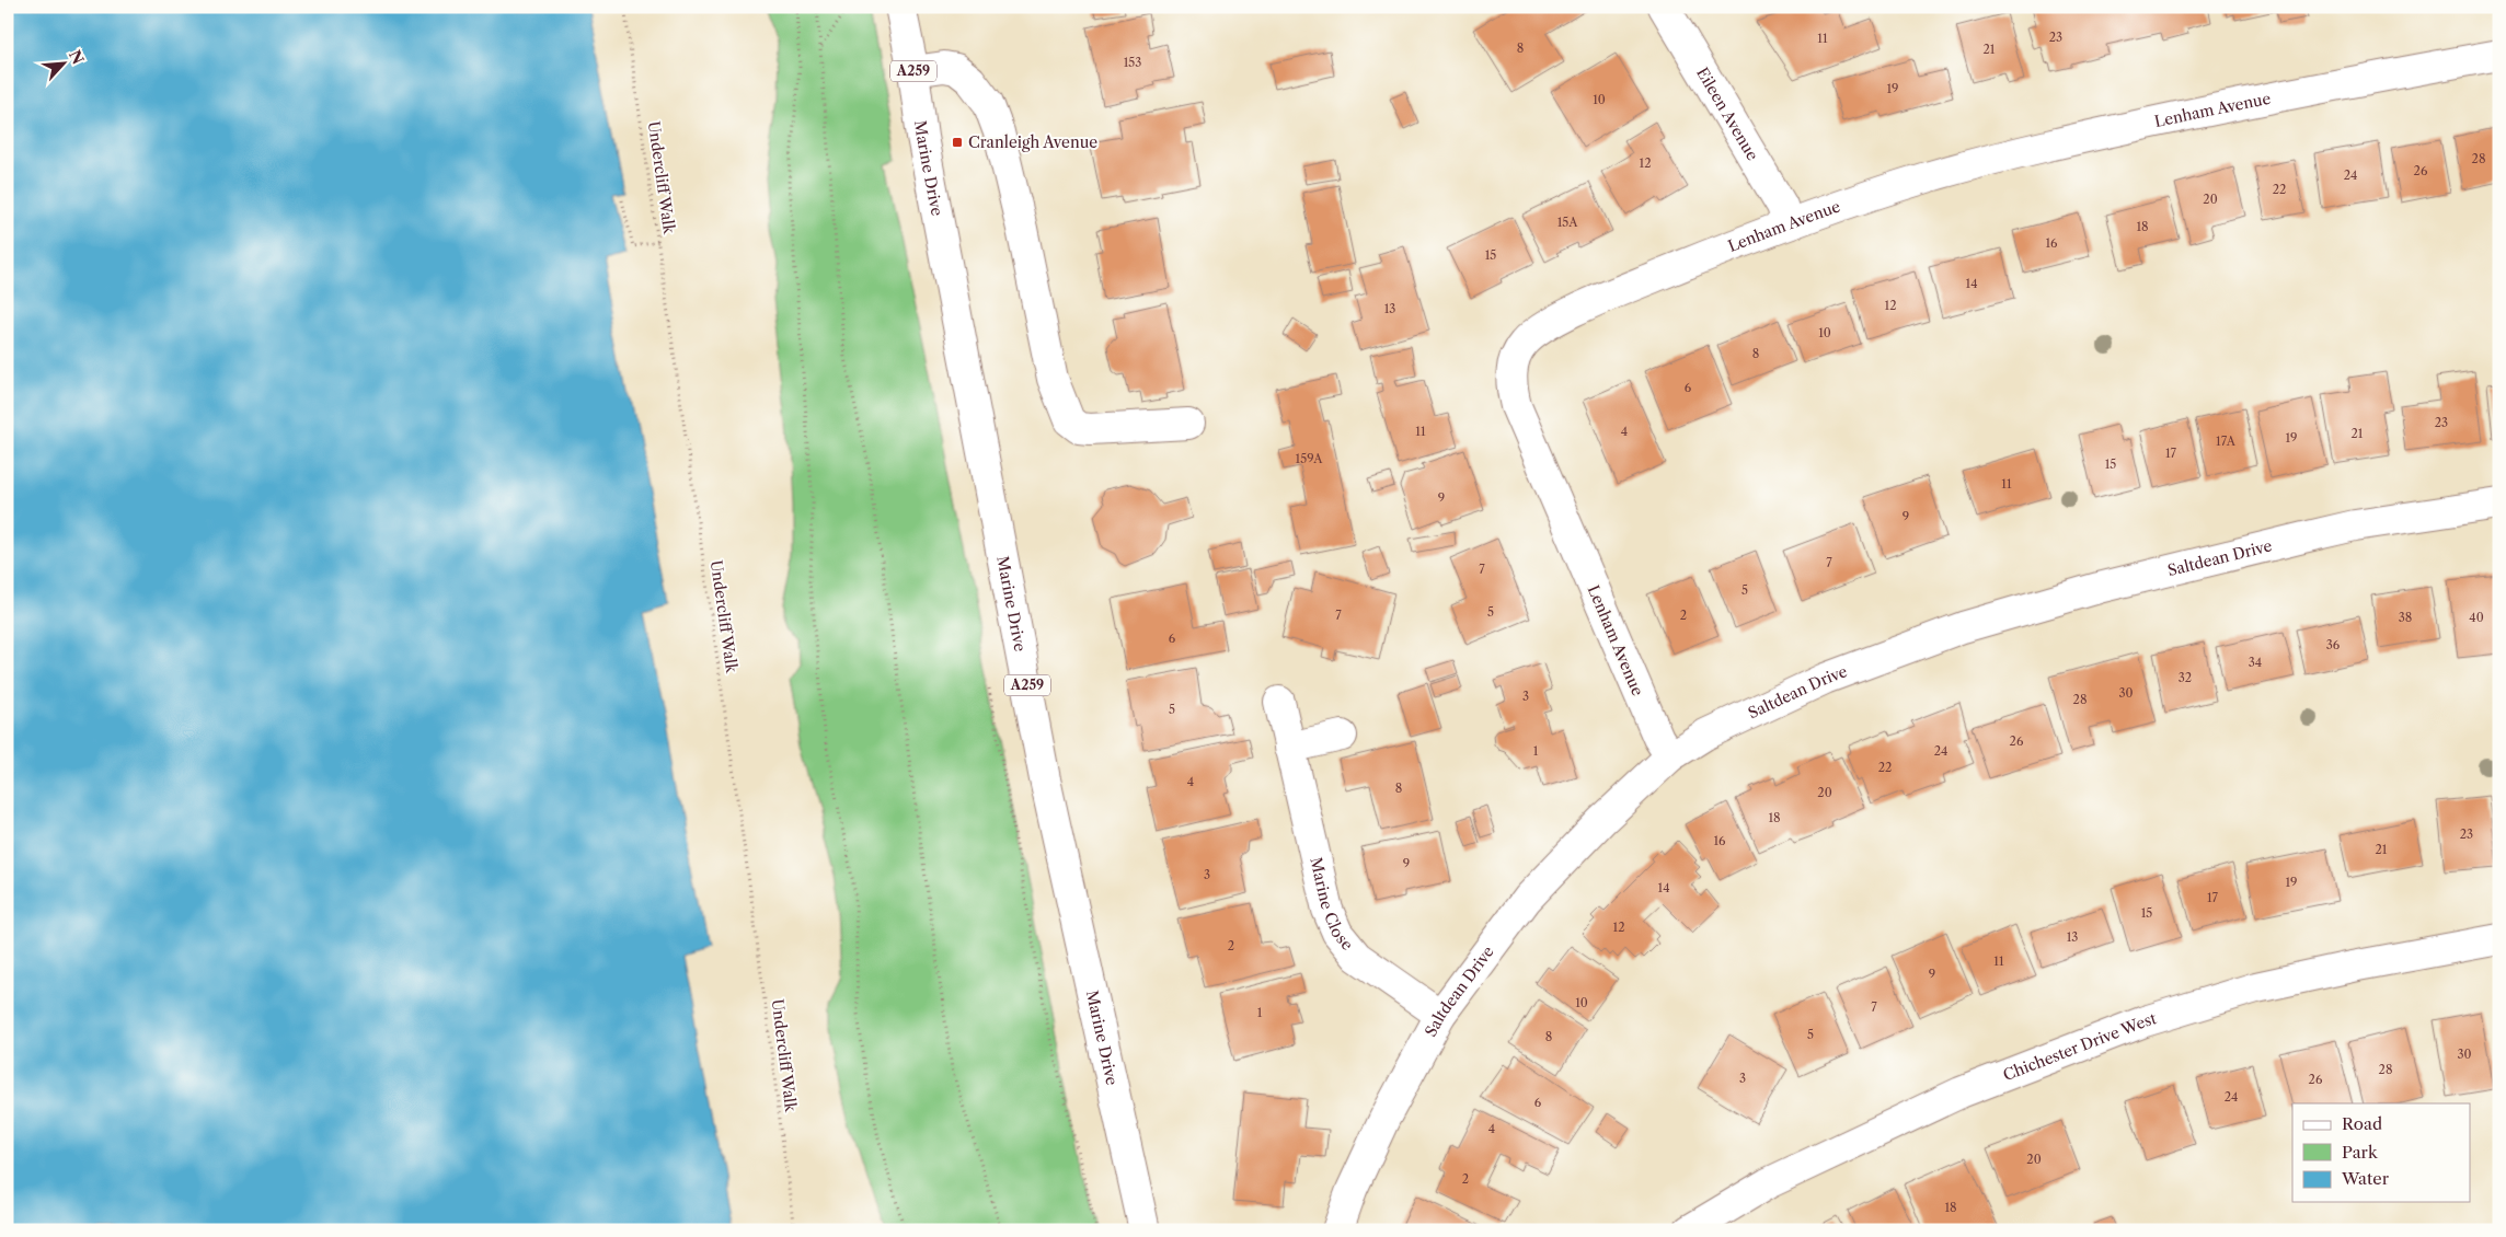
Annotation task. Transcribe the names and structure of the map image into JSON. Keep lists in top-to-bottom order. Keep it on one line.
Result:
{"streets":{"street":["A259","Lenham Avenue","Eileen Avenue","Marine Drive","Saltdean Drive","Marine Close","Chichester Drive West"],"path":["Undercliff Walk"]},"crossings":[["Lenham Avenue","Eileen Avenue"],["Lenham Avenue","Saltdean Drive"],["Saltdean Drive","Marine Close"]],"places":{"transit":["Cranleigh Avenue"]},"house_numbers":["23","11","8","21","153","19","10","28","12","26","24","22","20","15A","18","16","15","14","12","13","10","8","6","23","11","4","21","19","17A","17","159A","15","11","9","9","7","7","5","5","7","2","38","40","6","36","34","32","30","3","28","5","26","1","24","22","4","8","20","18","23","16","21","9","3","19","14","17","15","12","13","2","11","9","10","7","1","5","8","30","28","3","26","24","6","4","20","2","18"],"legend":["Road","Park","Water"],"north":"top right"}
